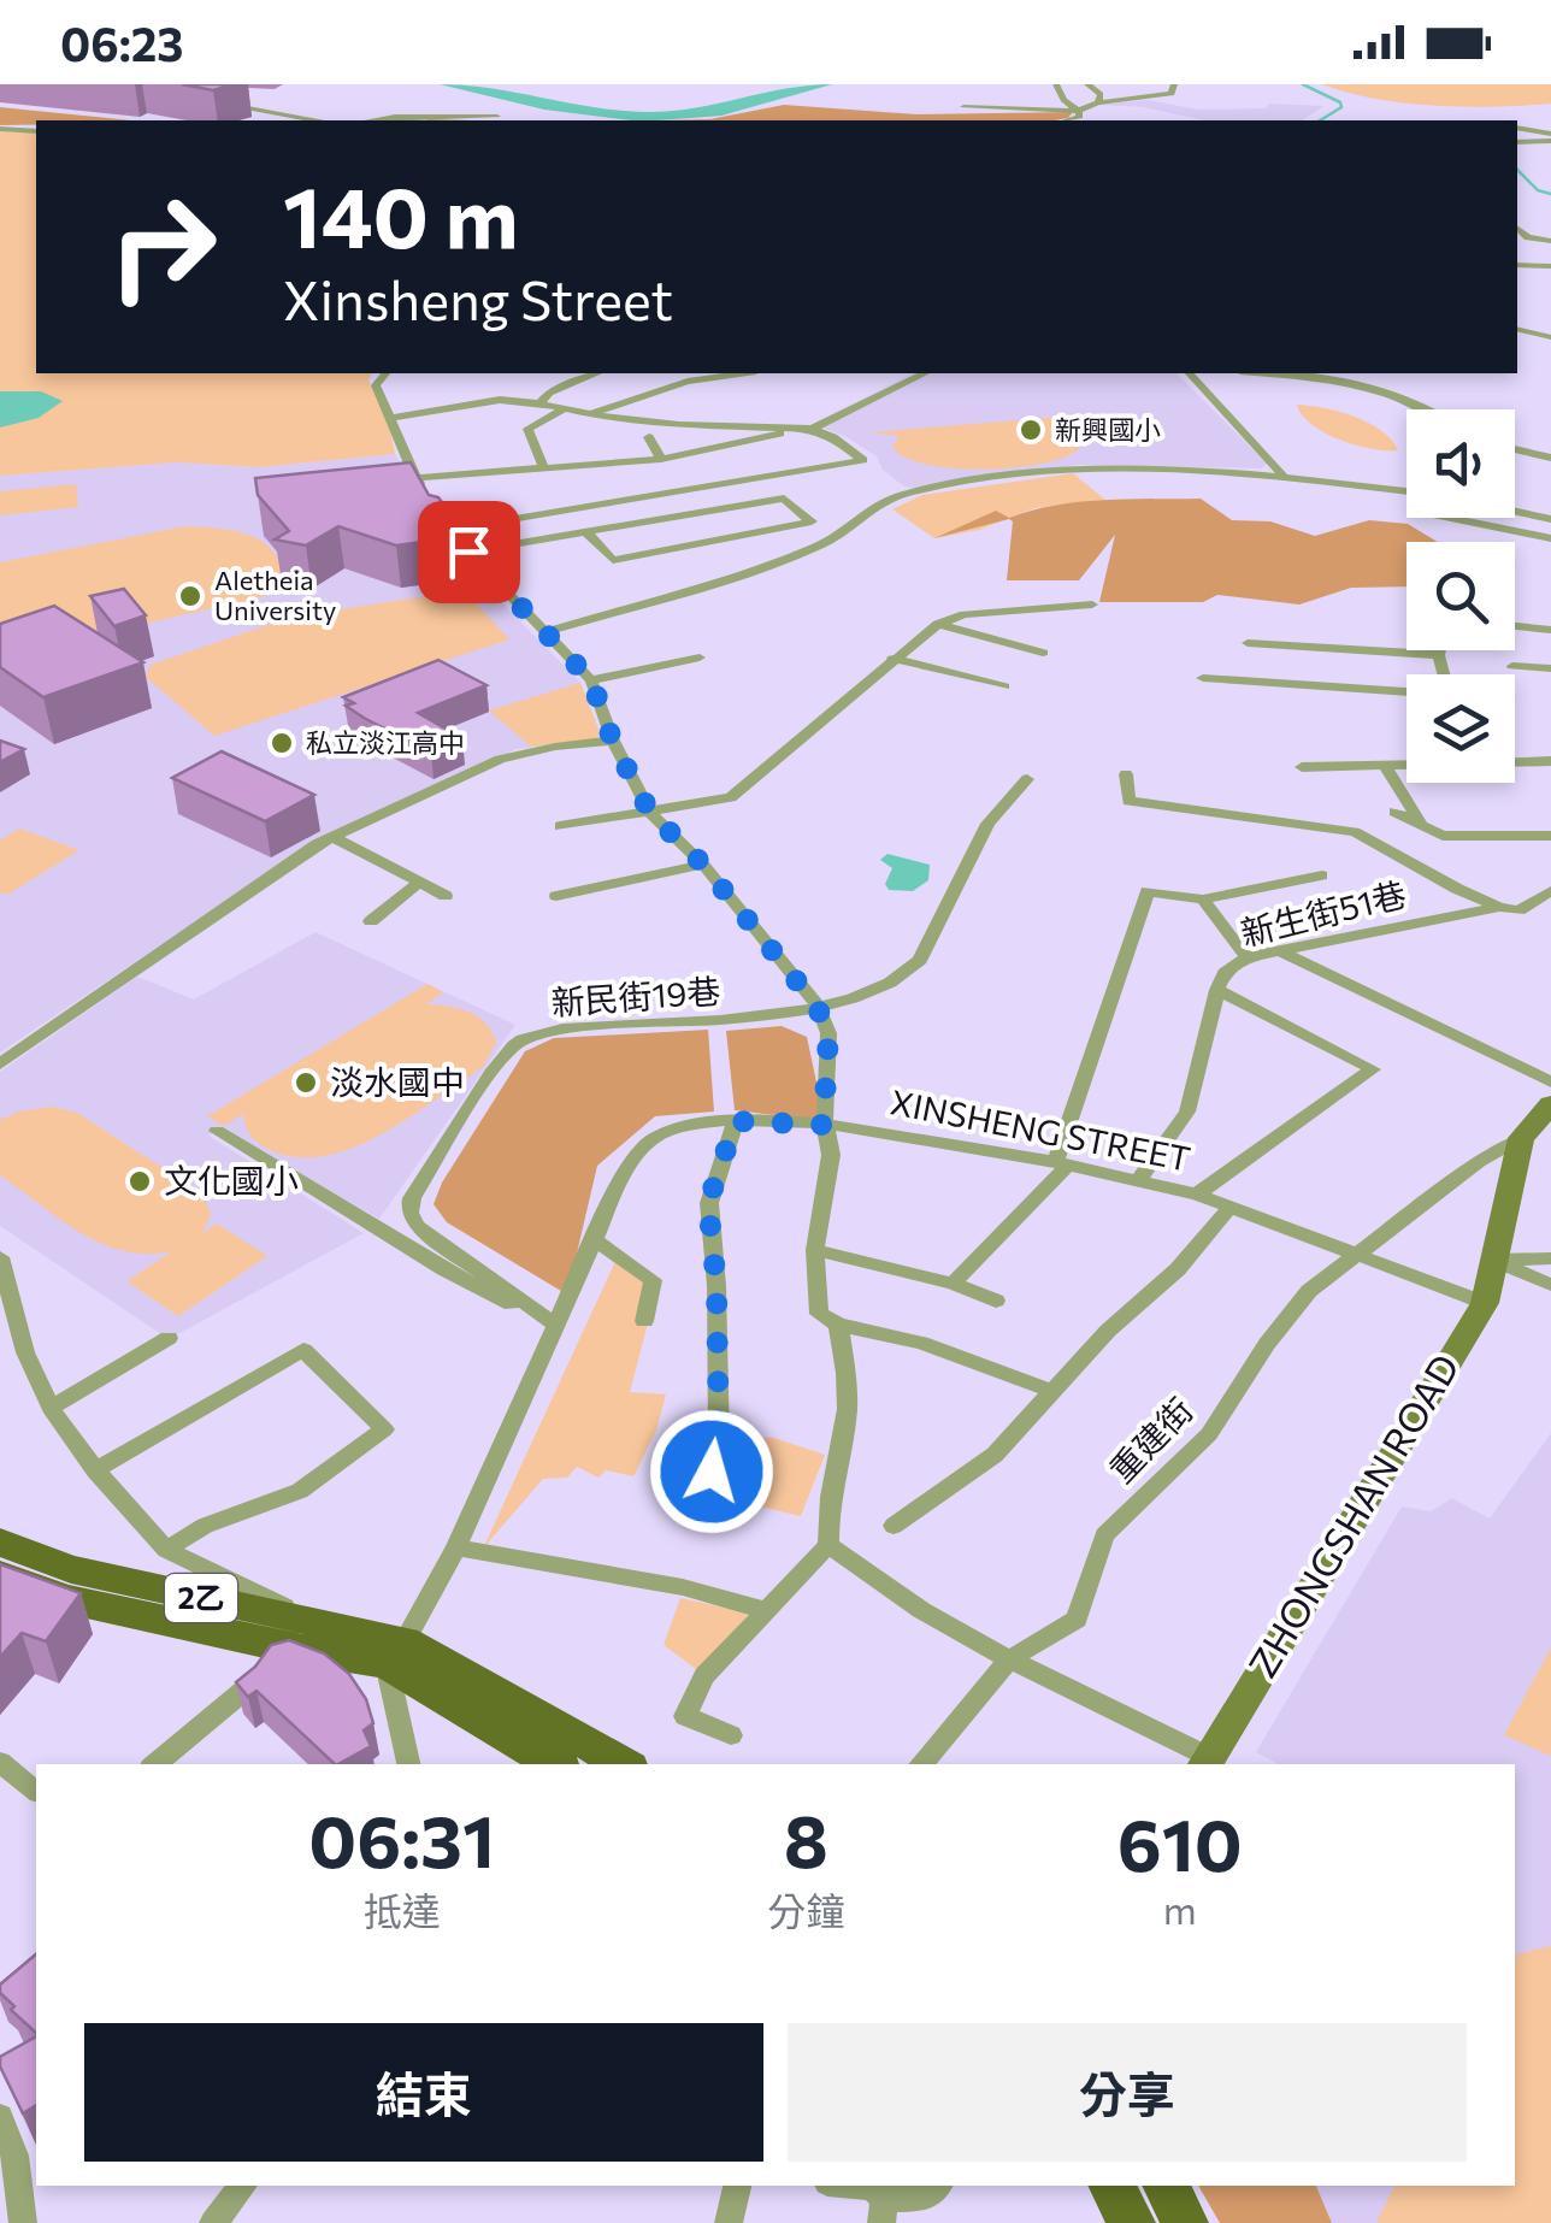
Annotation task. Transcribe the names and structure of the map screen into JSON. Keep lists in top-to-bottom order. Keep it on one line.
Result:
{"streets":{"main road":["ZHONGSHAN ROAD","2乙"],"street":["新生街51巷","新民街19巷","XINSHENG STREET","重建街"]},"crossings":[["新生街51巷","XINSHENG STREET"],["新民街19巷","XINSHENG STREET"],["XINSHENG STREET","重建街"],["XINSHENG STREET","ZHONGSHAN ROAD"],["XINSHENG STREET","2乙"],["重建街","ZHONGSHAN ROAD"]],"places":["新興國小","Aletheia University","私立淡江高中","淡水國中","文化國小"],"page":{"status":"06:23","turn":["140 m","Xinsheng Street"],"eta":["06:31","抵達","8","分鐘","610","m"],"buttons":["結束","分享"]}}
